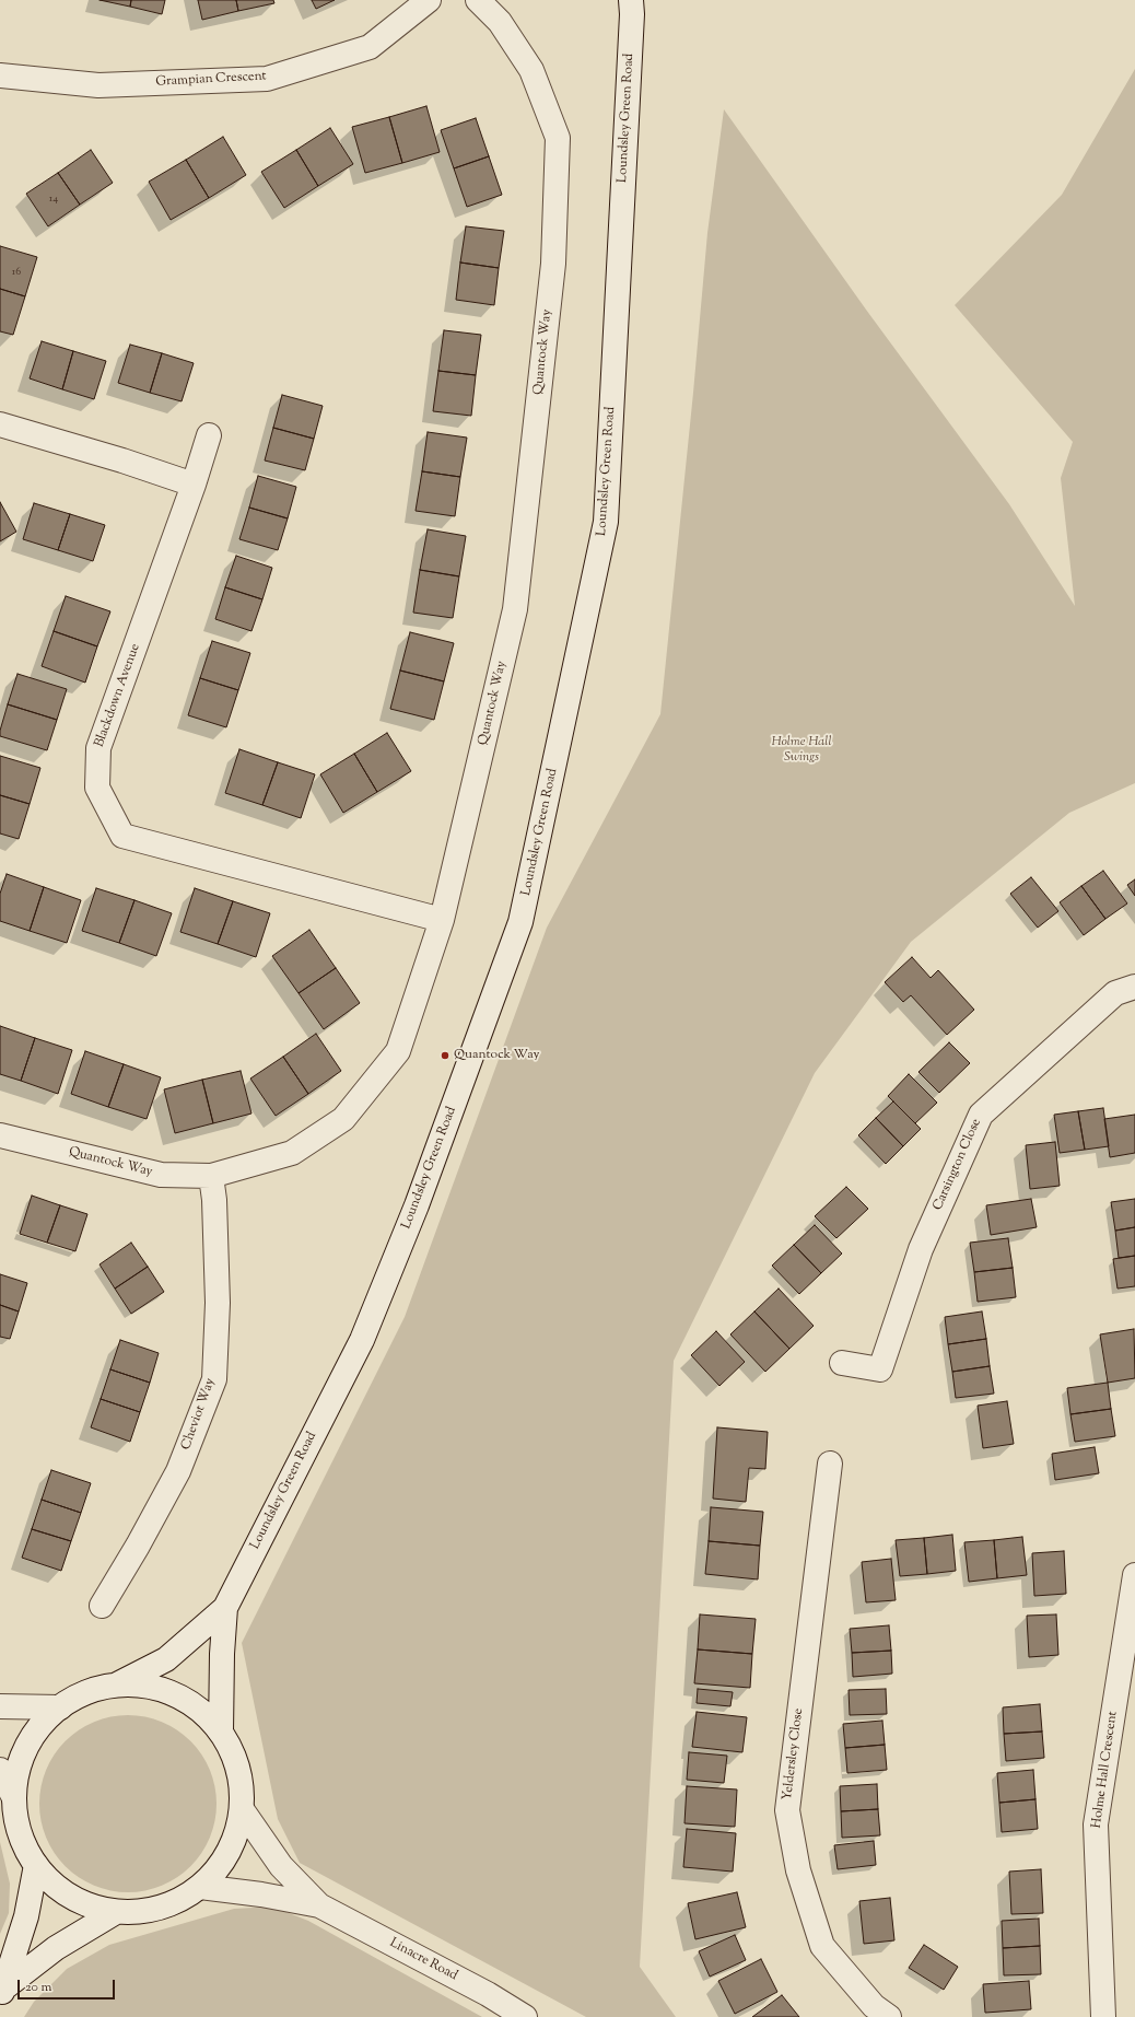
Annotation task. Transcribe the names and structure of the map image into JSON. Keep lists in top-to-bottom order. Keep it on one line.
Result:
{"streets":{"street":["Grampian Crescent","Loundsley Green Road","Quantock Way","Blackdown Avenue","Carsington Close","Cheviot Way","Yeldersley Close","Holme Hall Crescent","Linacre Road"]},"crossings":[["Quantock Way","Blackdown Avenue"],["Quantock Way","Cheviot Way"]],"parks":["Holme Hall Swings"],"places":["Quantock Way"],"house_numbers":["14","16"],"scale_bar":"20 m"}
